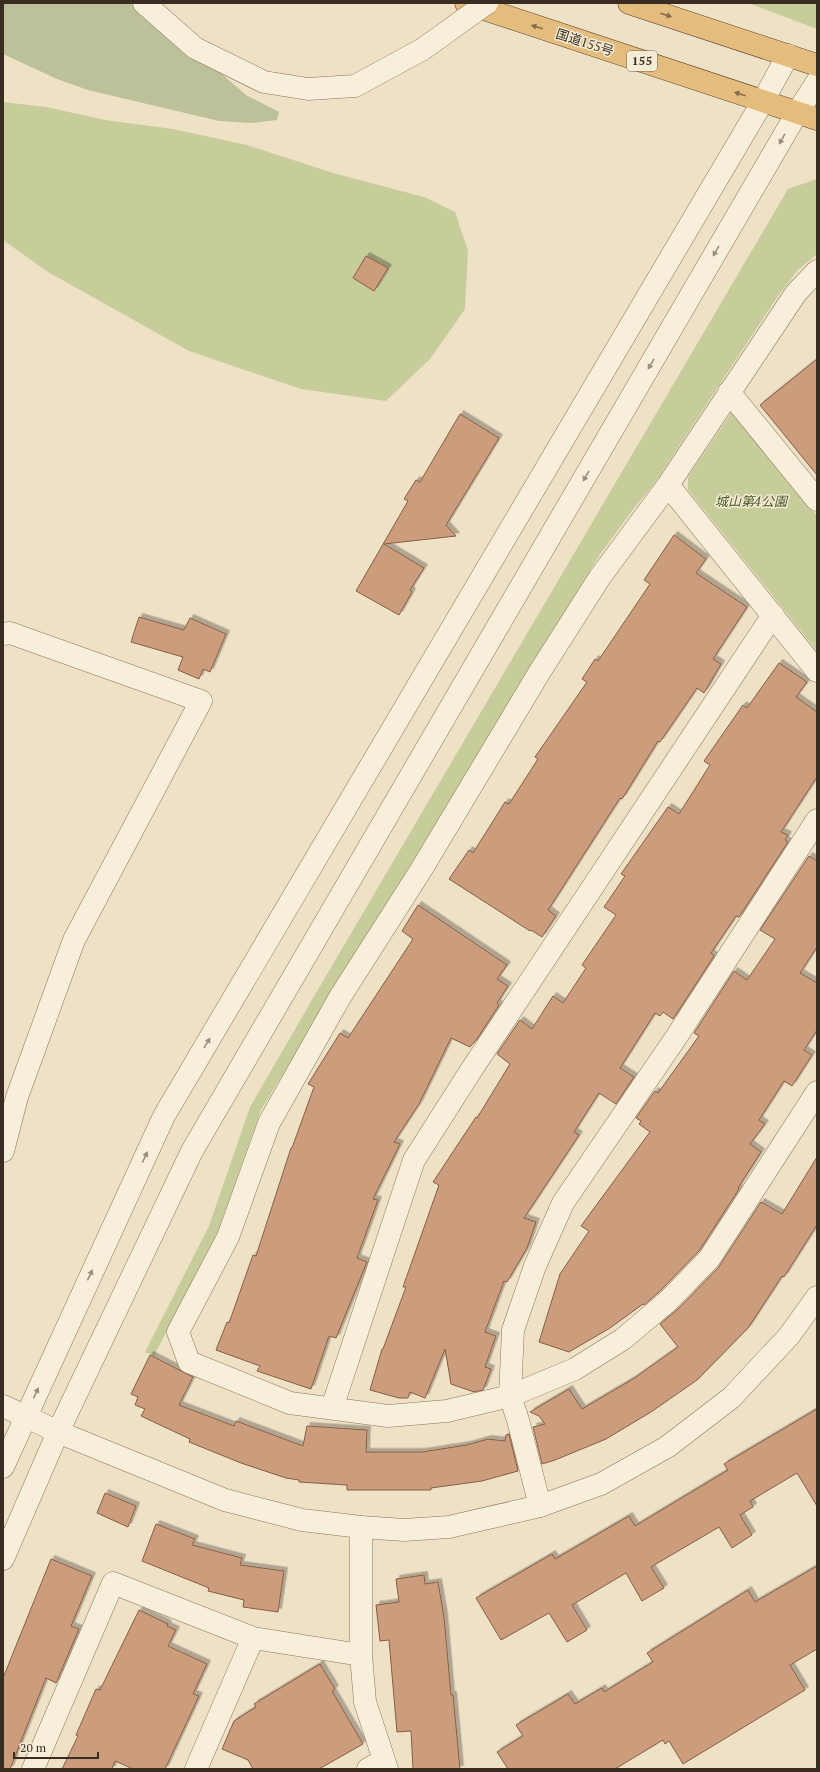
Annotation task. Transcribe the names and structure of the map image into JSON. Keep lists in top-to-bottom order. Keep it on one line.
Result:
{"streets":{"highway":["国道155号","155"]},"parks":["城山第4公園"],"scale_bar":"20 m"}
